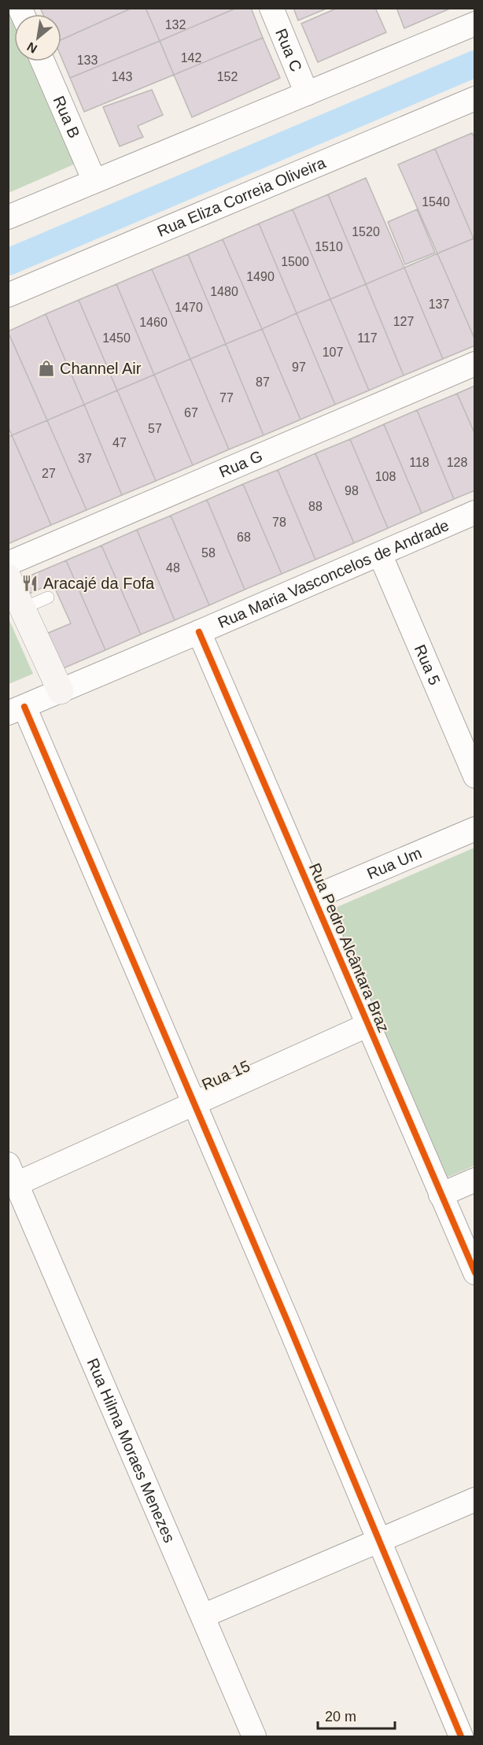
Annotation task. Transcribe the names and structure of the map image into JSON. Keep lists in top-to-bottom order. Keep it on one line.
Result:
{"streets":{"street":["Rua C","Rua B","Rua Eliza Correia Oliveira","Rua G","Rua Maria Vasconcelos de Andrade","Rua 5","Rua Um","Rua Pedro Alcântara Braz","Rua 15","Rua Hilma Moraes Menezes"]},"crossings":[["Rua Maria Vasconcelos de Andrade","Rua 5"],["Rua Maria Vasconcelos de Andrade","Rua Pedro Alcântara Braz"],["Rua Um","Rua Pedro Alcântara Braz"],["Rua Pedro Alcântara Braz","Rua 15"],["Rua 15","Rua Hilma Moraes Menezes"]],"places":{"shop":["Channel Air"],"restaurant":["Aracajé da Fofa"]},"house_numbers":["132","142","133","143","152","1540","1520","1510","1500","1490","1480","137","1470","127","1460","1450","117","107","97","87","77","67","57","47","37","118","128","27","108","98","88","78","68","58","48"],"scale_bar":"20 m","north":"bottom left"}
